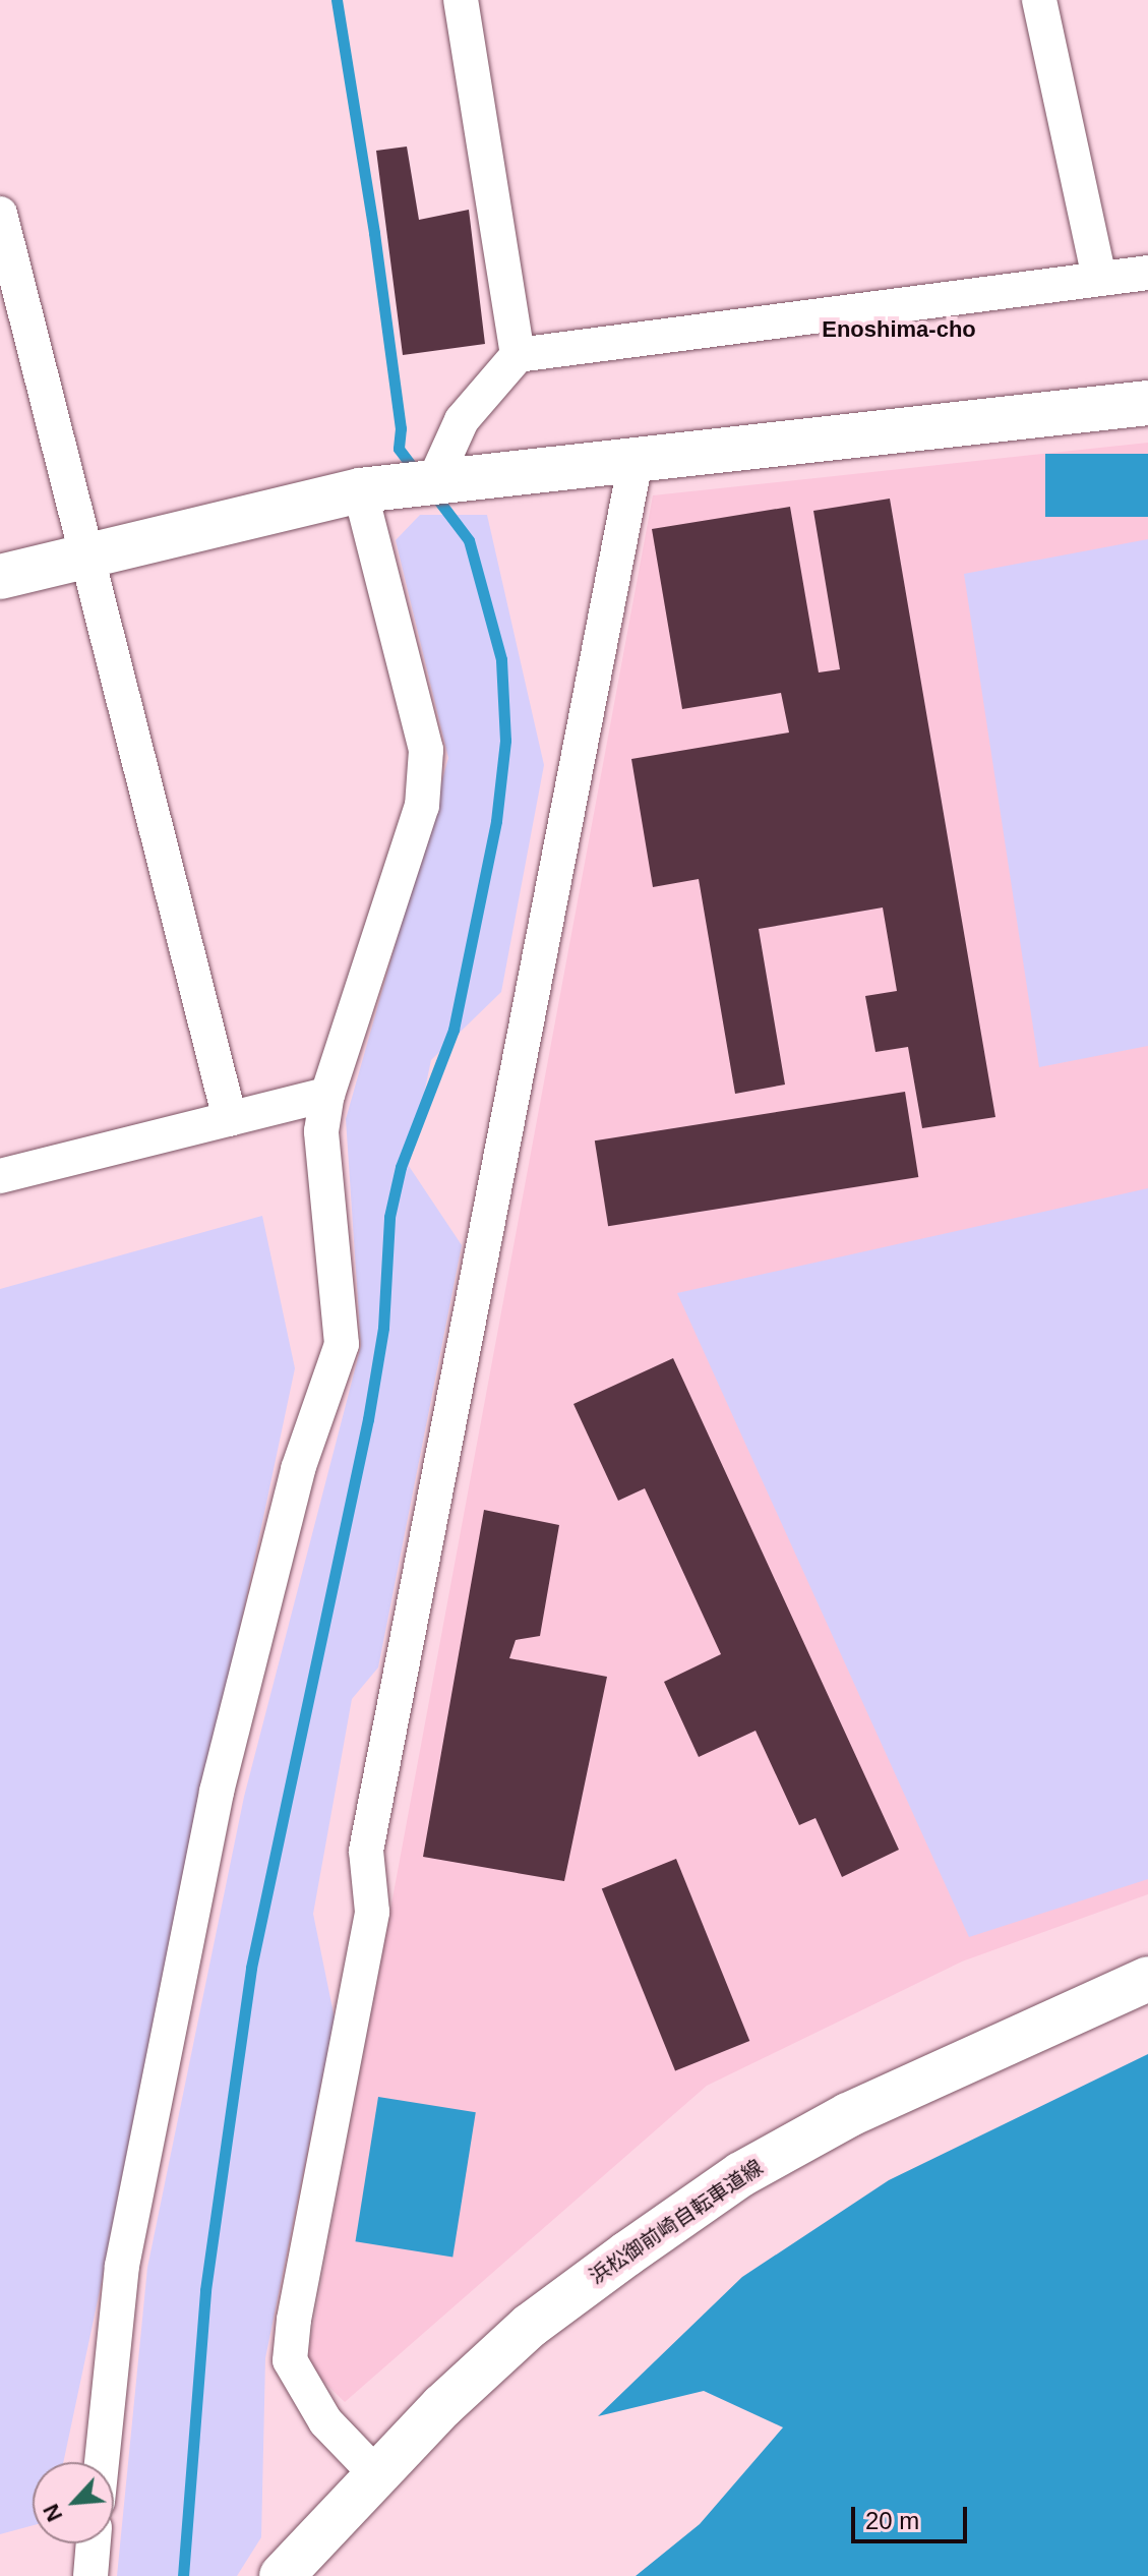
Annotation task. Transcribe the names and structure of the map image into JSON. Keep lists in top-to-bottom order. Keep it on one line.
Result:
{"streets":{"street":["浜松御前崎自転車道線"]},"districts":["Enoshima-cho"],"scale_bar":"20 m","north":"bottom left"}
